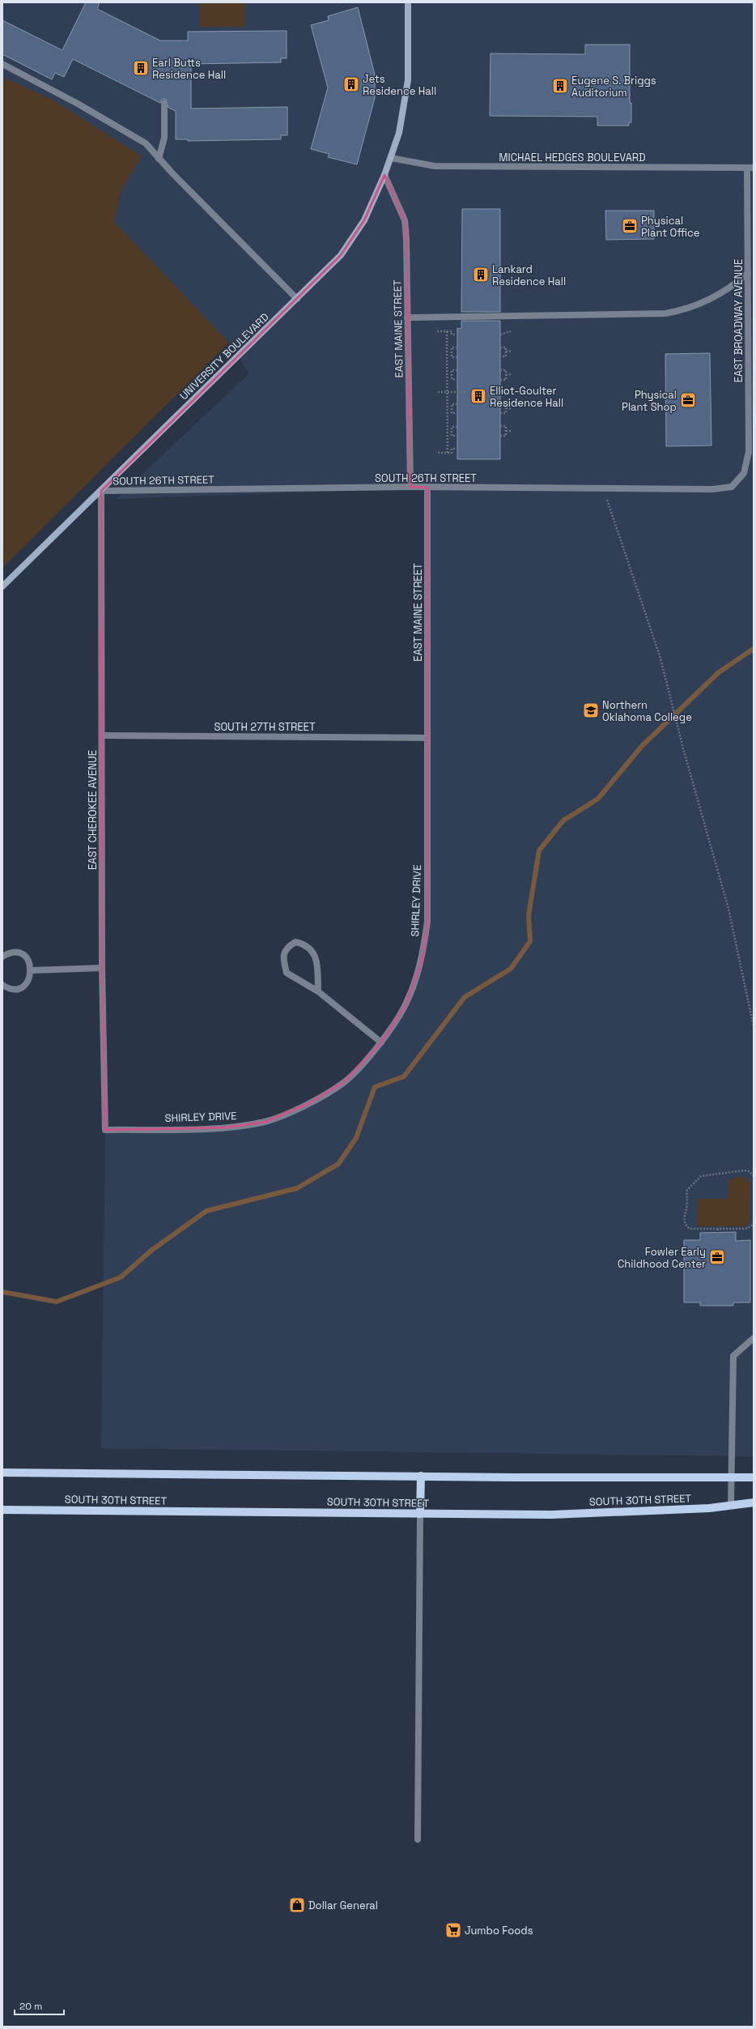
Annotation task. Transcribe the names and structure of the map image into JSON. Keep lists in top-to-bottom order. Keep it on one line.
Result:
{"streets":{"main road":["SOUTH 30TH STREET"],"street":["MICHAEL HEDGES BOULEVARD","EAST BROADWAY AVENUE","EAST MAINE STREET","UNIVERSITY BOULEVARD","SOUTH 26TH STREET","SOUTH 27TH STREET","EAST CHEROKEE AVENUE","SHIRLEY DRIVE"]},"crossings":[["MICHAEL HEDGES BOULEVARD","EAST BROADWAY AVENUE"],["MICHAEL HEDGES BOULEVARD","UNIVERSITY BOULEVARD"],["EAST BROADWAY AVENUE","SOUTH 26TH STREET"],["EAST MAINE STREET","UNIVERSITY BOULEVARD"],["EAST MAINE STREET","SOUTH 26TH STREET"],["EAST MAINE STREET","SOUTH 27TH STREET"],["EAST MAINE STREET","SHIRLEY DRIVE"],["UNIVERSITY BOULEVARD","SOUTH 26TH STREET"],["UNIVERSITY BOULEVARD","EAST CHEROKEE AVENUE"],["SOUTH 26TH STREET","EAST CHEROKEE AVENUE"],["SOUTH 27TH STREET","EAST CHEROKEE AVENUE"],["SOUTH 27TH STREET","SHIRLEY DRIVE"],["EAST CHEROKEE AVENUE","SHIRLEY DRIVE"]],"places":{"building":["Earl Butts Residence Hall","Jets Residence Hall","Eugene S. Briggs Auditorium","Lankard Residence Hall","Elliot-Goulter Residence Hall"],"office":["Physical Plant Office","Physical Plant Shop","Fowler Early Childhood Center"],"school or university":["Northern Oklahoma College"],"shop":["Dollar General"],"supermarket":["Jumbo Foods"]},"scale_bar":"20 m"}
